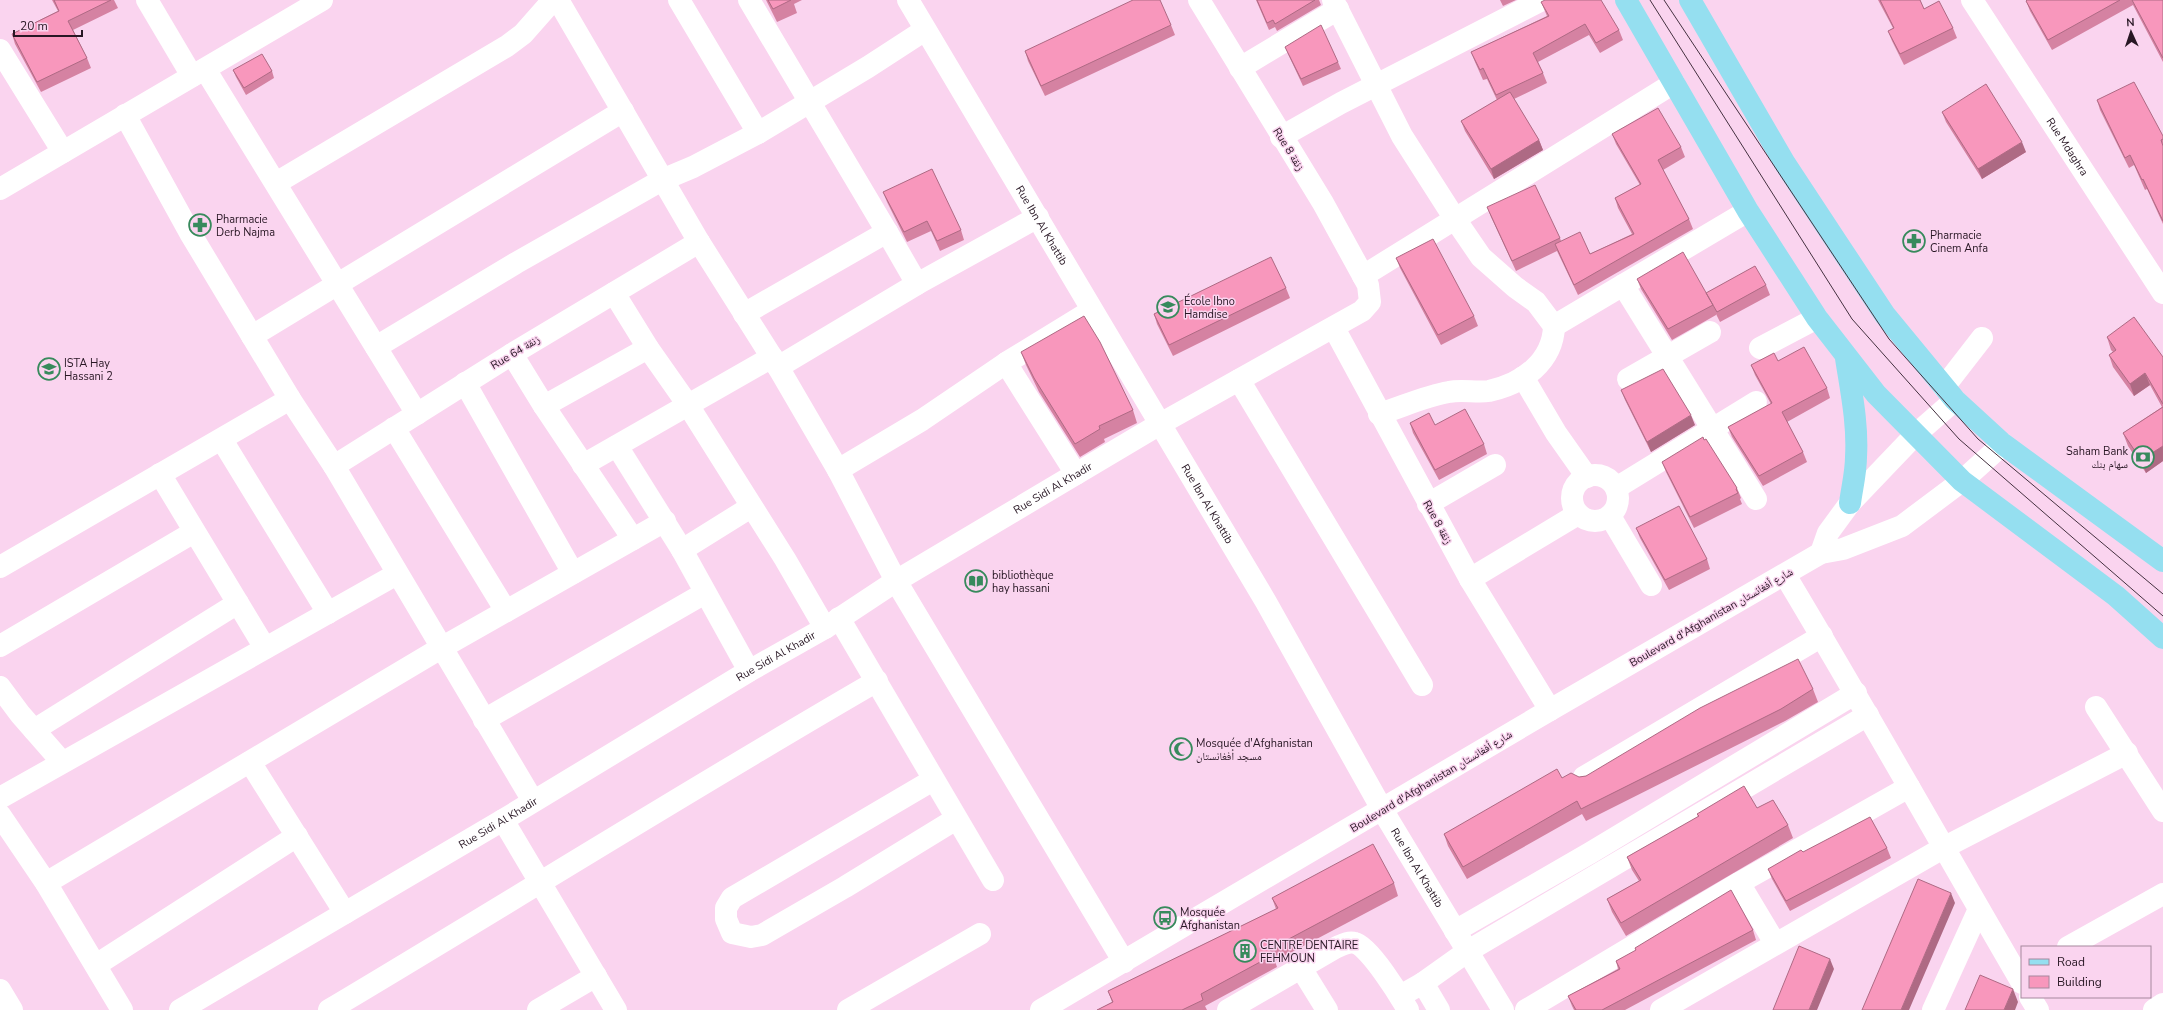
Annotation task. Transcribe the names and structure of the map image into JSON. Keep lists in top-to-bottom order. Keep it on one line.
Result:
{"streets":{"street":["Rue Mdaghra","Rue 8 زنقة","Rue Ibn Al Khattib","Rue 64 زنقة","Rue Sidi Al Khadir","Boulevard d'Afghanistan شارع أفغانستان"]},"crossings":[["Rue 8 زنقة","Rue Sidi Al Khadir"],["Rue 8 زنقة","Boulevard d'Afghanistan شارع أفغانستان"],["Rue Ibn Al Khattib","Rue Sidi Al Khadir"],["Rue Ibn Al Khattib","Boulevard d'Afghanistan شارع أفغانستان"]],"places":{"pharmacy":["Pharmacie Derb Najma","Pharmacie Cinem Anfa"],"school or university":["École Ibno Hamdise","ISTA Hay Hassani 2"],"bank":["Saham Bank سهام بنك"],"library":["bibliothèque hay hassani"],"mosque":["Mosquée d'Afghanistan مسجد أفغانستان"],"bus stop":["Mosquée Afghanistan"],"building":["CENTRE DENTAIRE FEHMOUN"]},"legend":["Road","Building"],"scale_bar":"20 m","north":"top"}
